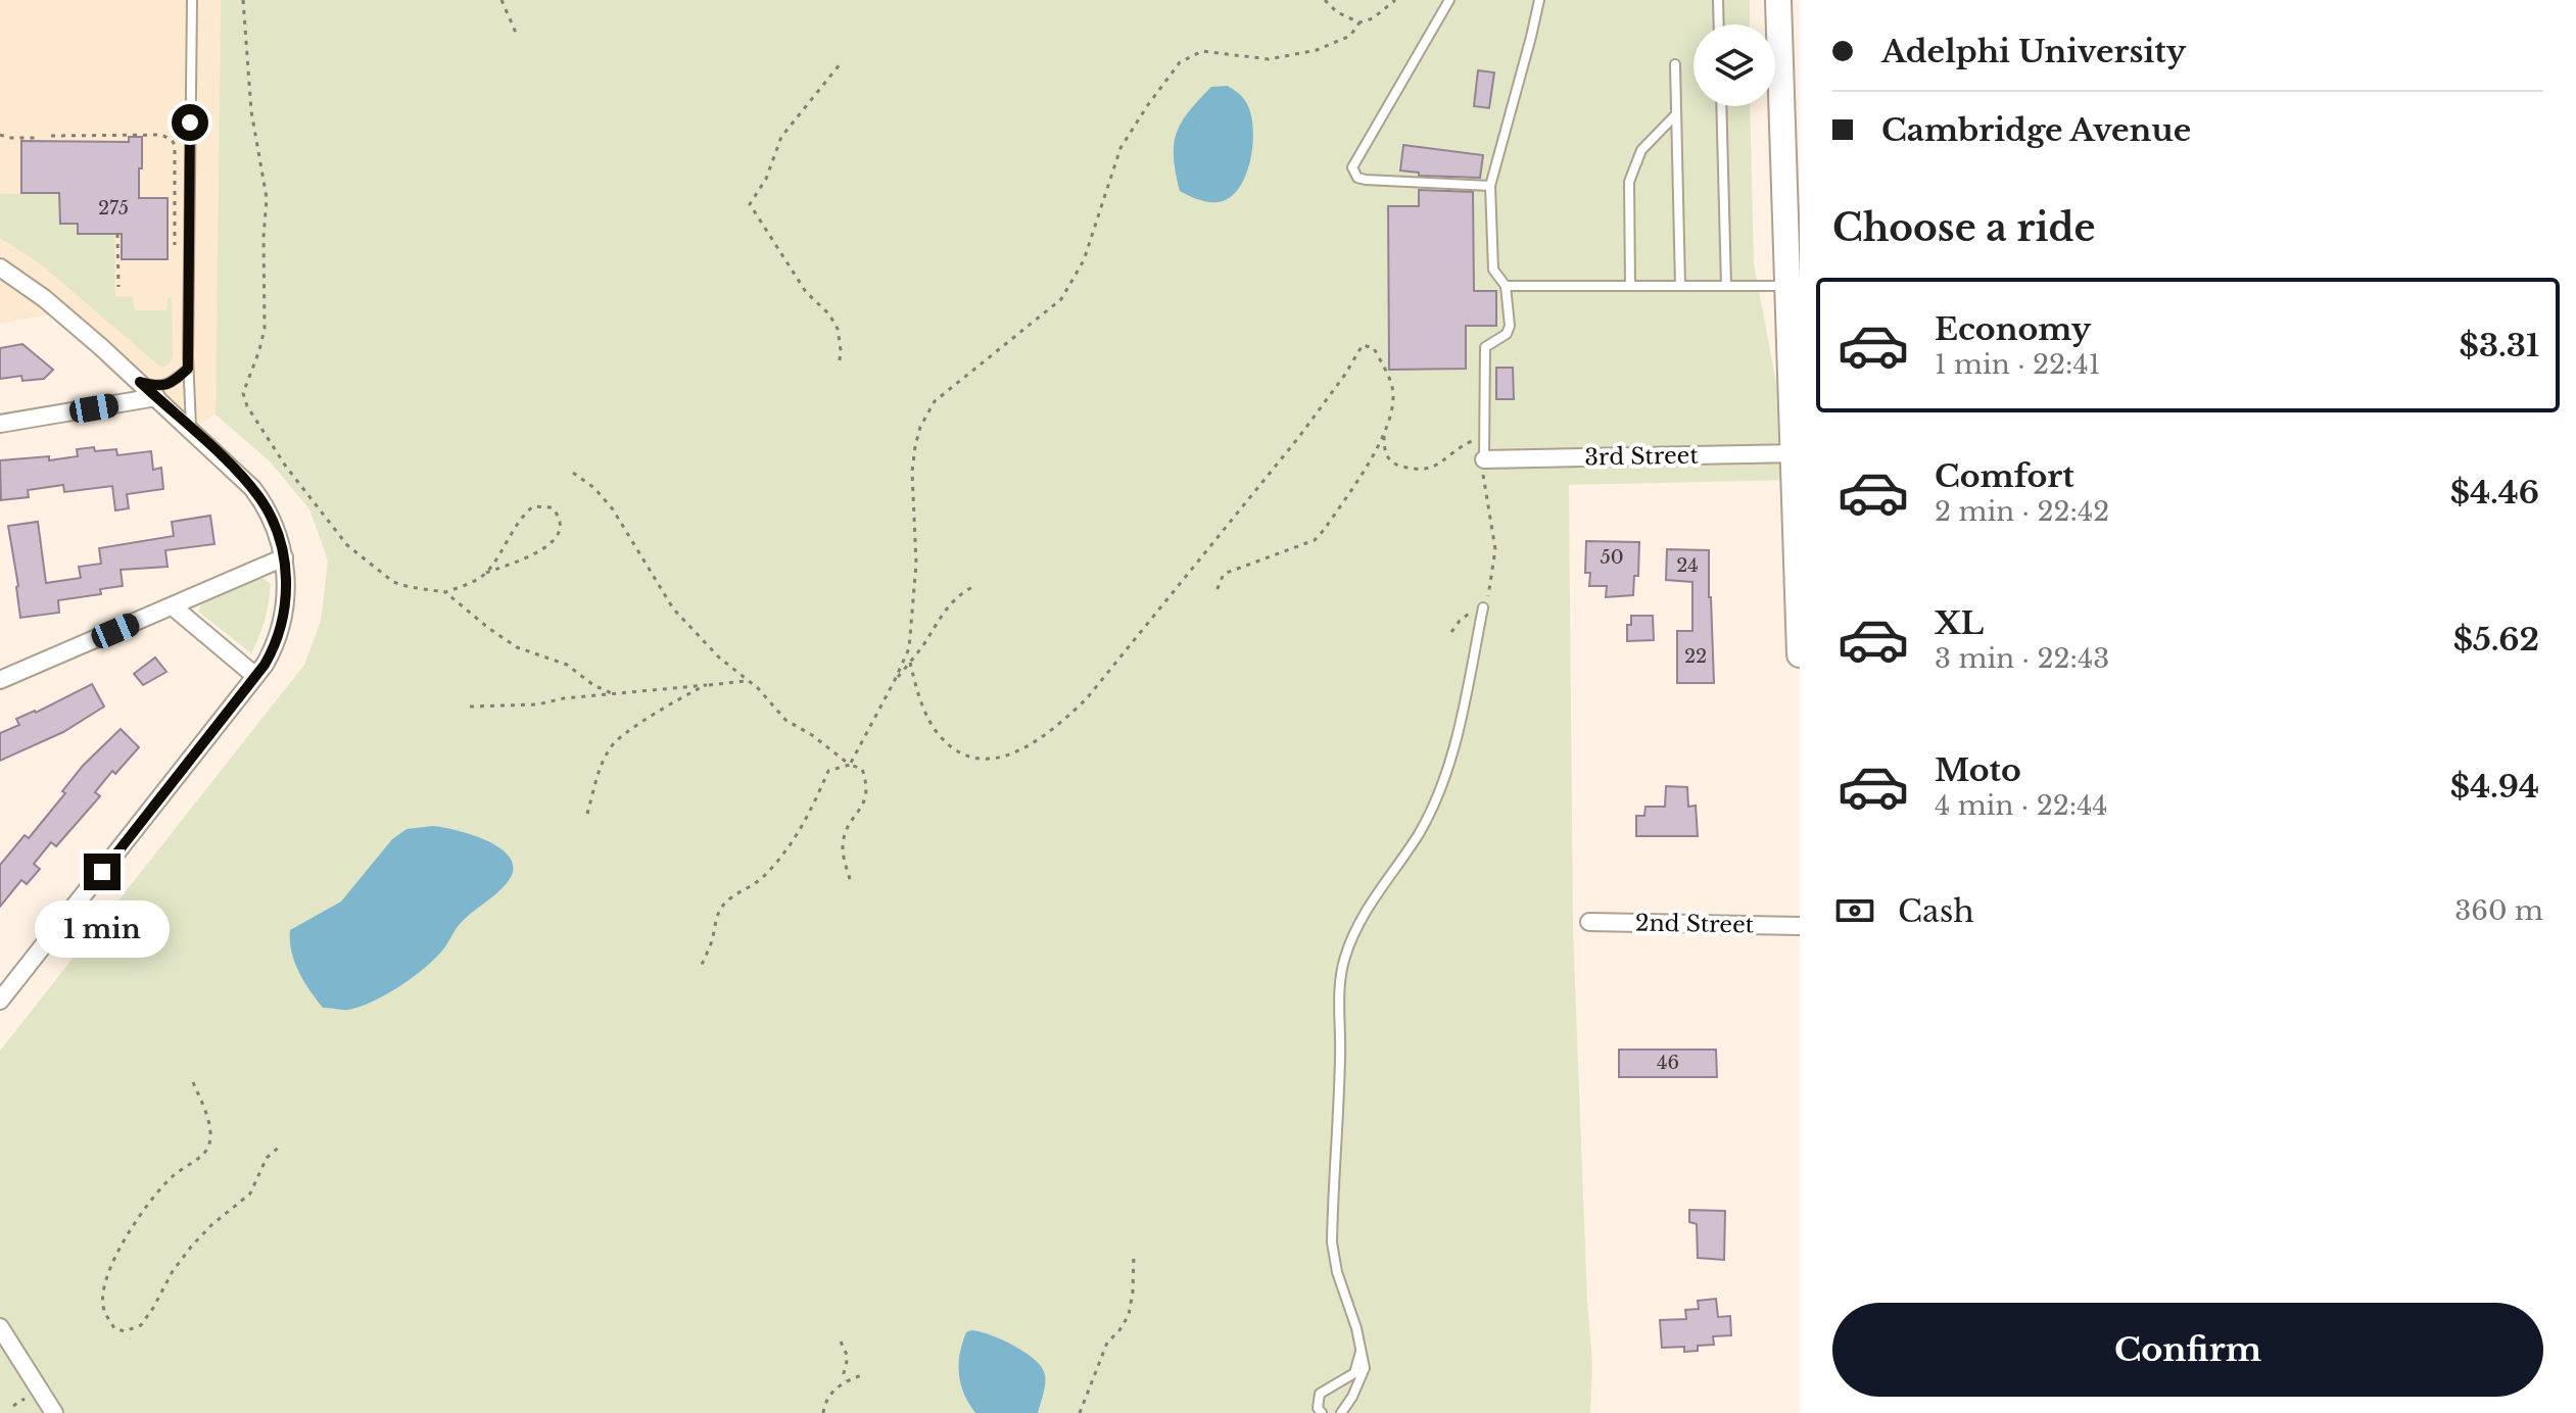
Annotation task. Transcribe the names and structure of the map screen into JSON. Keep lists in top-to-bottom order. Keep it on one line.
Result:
{"streets":{"street":["3rd Street","2nd Street"]},"house_numbers":["275","50","24","22","46"],"page":{"banner":["Adelphi University","Cambridge Avenue"],"heading":"Choose a ride","list":[{"name":"Economy","note":"1 min · 22:41","value":"$3.31"},{"name":"Comfort","note":"2 min · 22:42","value":"$4.46"},{"name":"XL","note":"3 min · 22:43","value":"$5.62"},{"name":"Moto","note":"4 min · 22:44","value":"$4.94"}],"pay":["Cash","360 m"],"bubble":"1 min","buttons":"Confirm"}}
